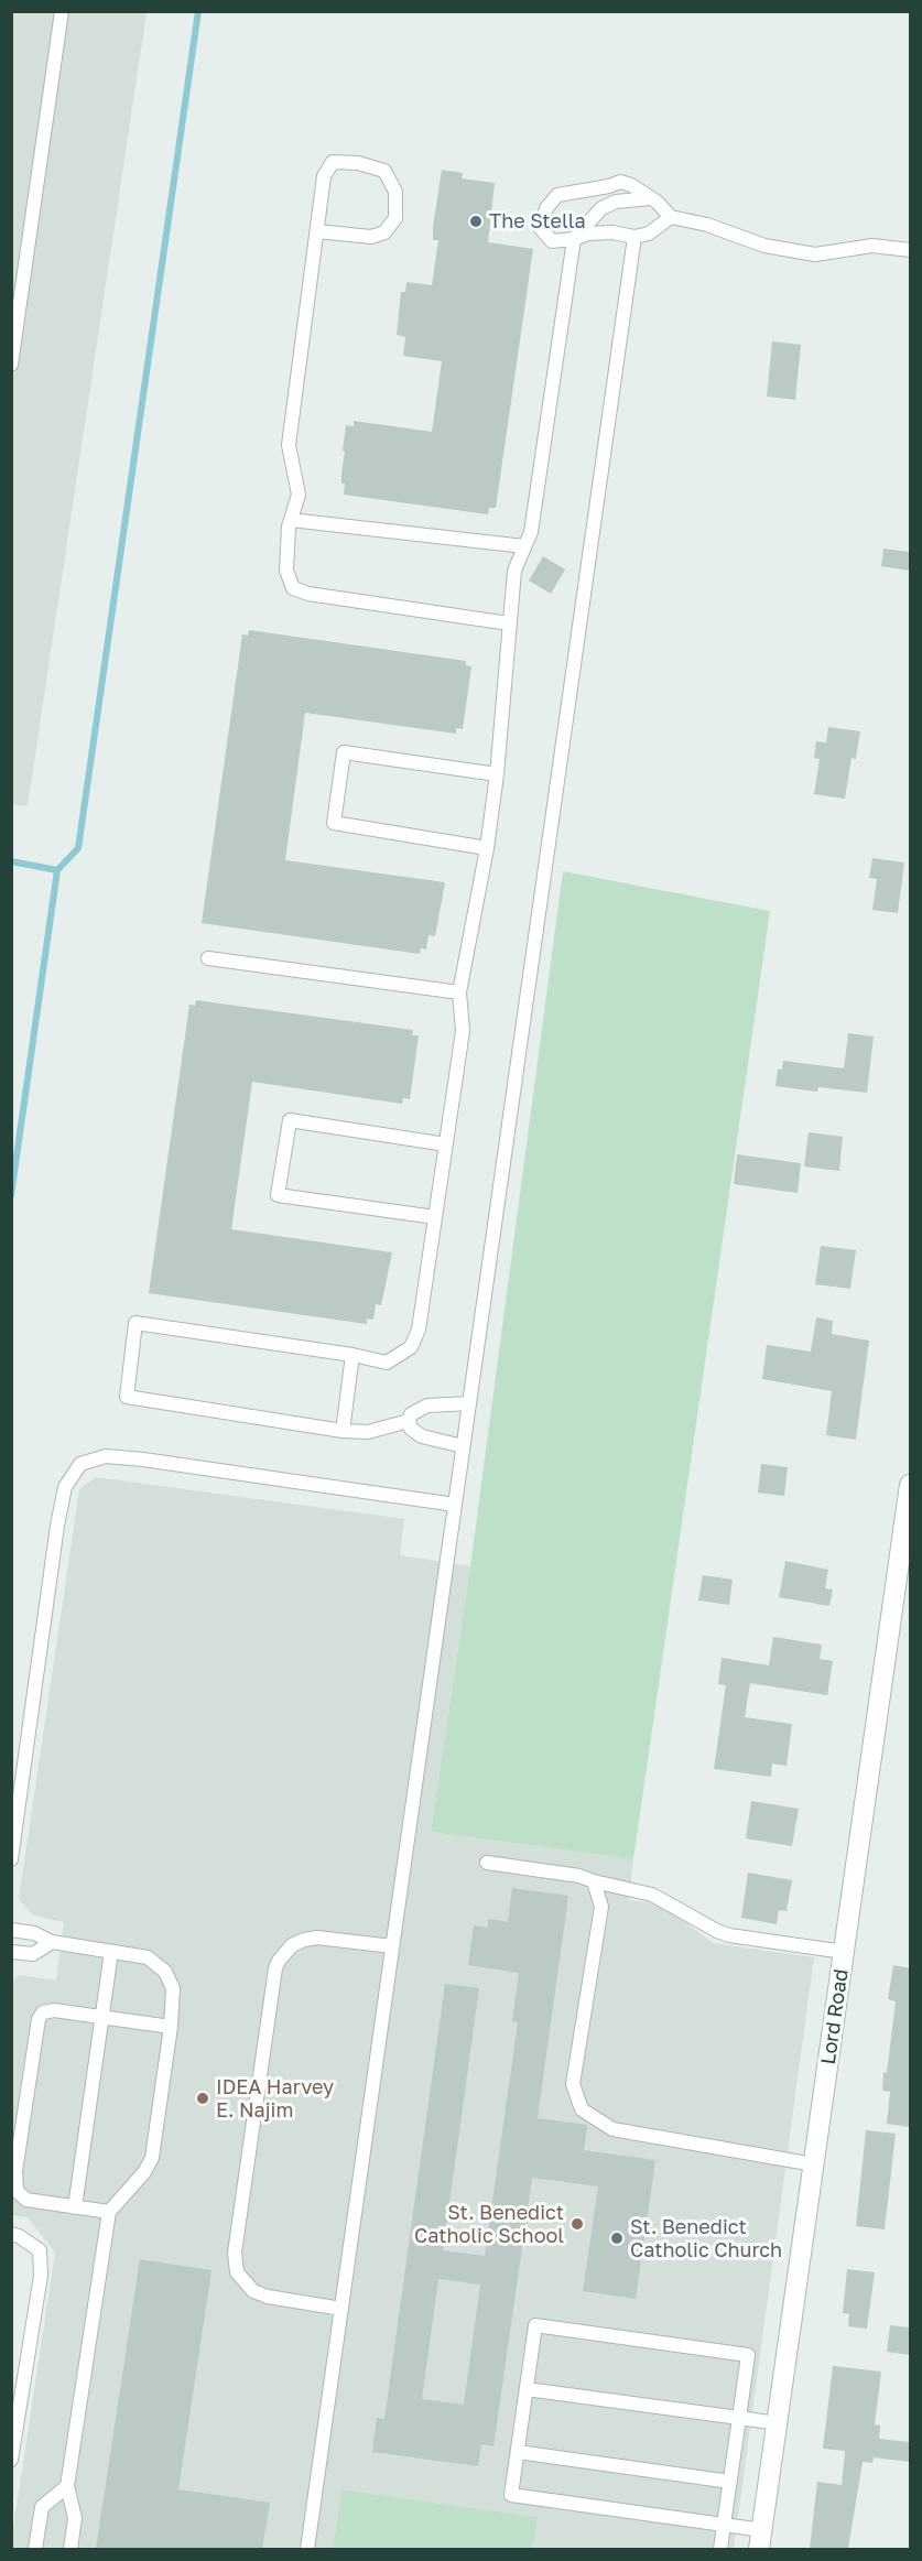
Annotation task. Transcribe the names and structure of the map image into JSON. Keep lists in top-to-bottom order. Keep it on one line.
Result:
{"streets":{"street":["Lord Road"]},"places":["The Stella","IDEA Harvey E. Najim","St. Benedict Catholic School","St. Benedict Catholic Church"]}
